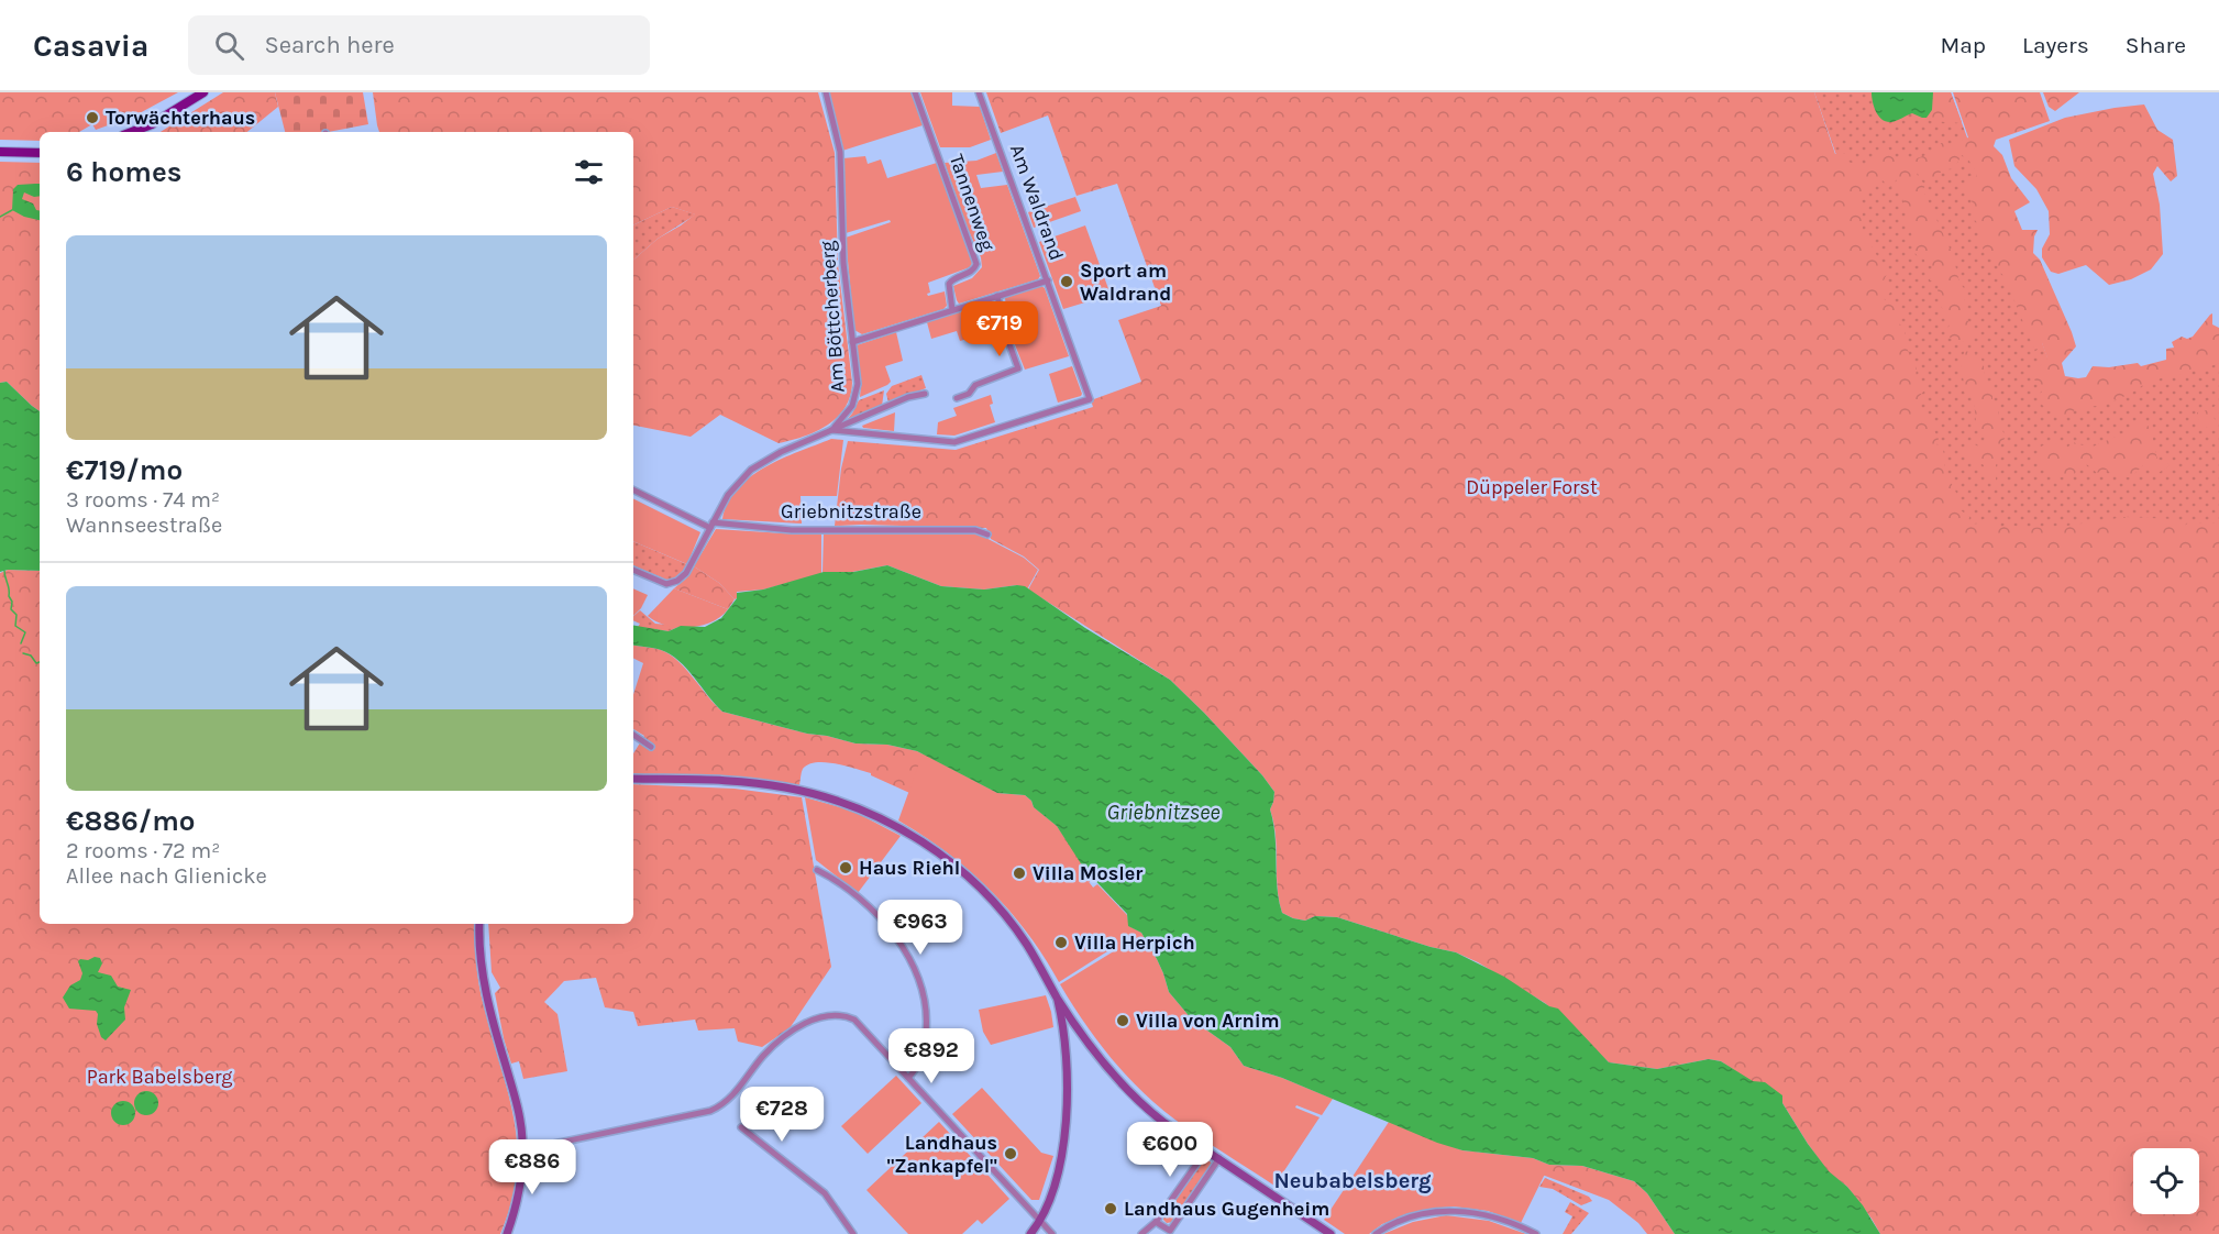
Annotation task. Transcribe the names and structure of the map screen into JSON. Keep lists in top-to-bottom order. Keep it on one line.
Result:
{"streets":{"street":["Tannenweg","Am Waldrand","Am Böttcherberg","Griebnitzstraße"]},"crossings":[["Am Waldrand","Am Böttcherberg"]],"districts":["Neubabelsberg"],"water":["Griebnitzsee"],"parks":["Düppeler Forst","Park Babelsberg"],"places":["Torwächterhaus","Sport am Waldrand","Haus Riehl","Villa Mosler","Villa Herpich","Villa von Arnim","Landhaus \"Zankapfel\"","Landhaus Gugenheim"],"page":{"header":"Casavia","search":"Search here","nav":["Map","Layers","Share"],"heading":"6 homes","list":[{"name":"€719/mo","note":"3 rooms · 74 m² · Wannseestraße"},{"name":"€886/mo","note":"2 rooms · 72 m² · Allee nach Glienicke"}],"price":["€719","€963","€892","€728","€600","€886"]}}
